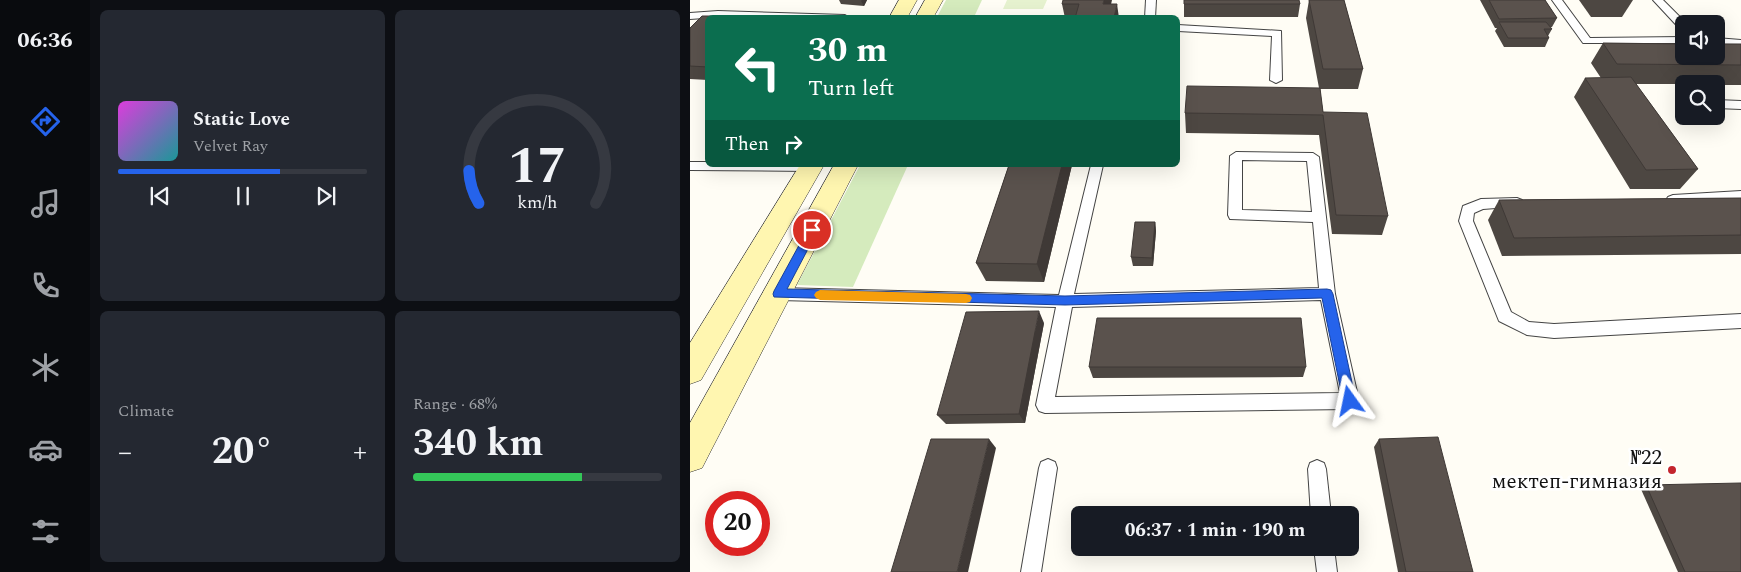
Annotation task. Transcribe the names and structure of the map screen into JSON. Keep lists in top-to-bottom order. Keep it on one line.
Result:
{"places":["№22 мектеп-гимназия"],"page":{"tabs":"06:36","turn":["30 m","Turn left"],"song":["Static Love","Velvet Ray"],"then":"Then","tile":["Climate",["Range · 68%","340 km"]],"heat":["−","20°","+"],"limit":"20","trip":"06:37 · 1 min · 190 m","gauge":["17","km/h"]}}
